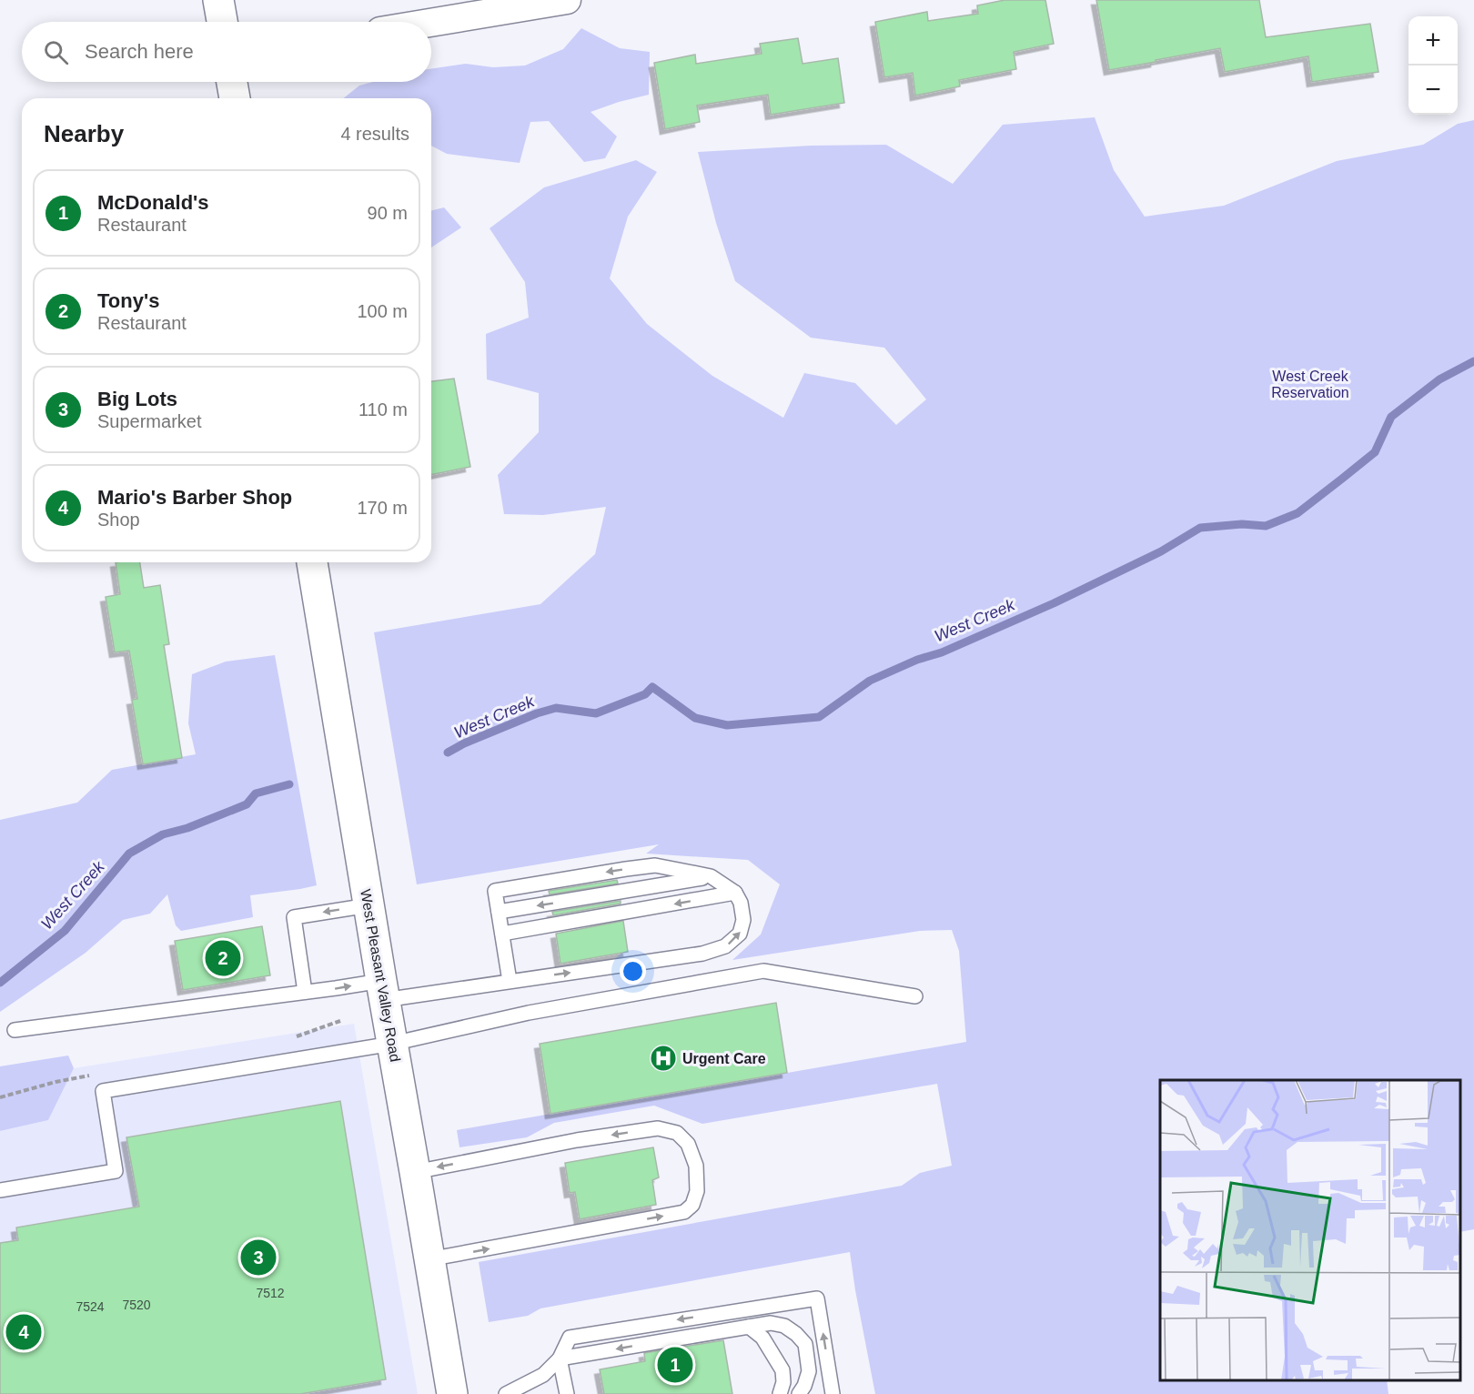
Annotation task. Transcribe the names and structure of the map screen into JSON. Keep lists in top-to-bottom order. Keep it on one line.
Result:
{"streets":{"main road":["West Pleasant Valley Road"]},"water":["West Creek"],"parks":["West Creek Reservation"],"places":{"hospital":["Urgent Care"]},"house_numbers":["7512","7520","7524"],"page":{"map_buttons":["+","−"],"search":"Search here","heading":["Nearby","4 results"],"list":[{"mark":"1","name":"McDonald's","note":"Restaurant","value":"90 m"},{"mark":"2","name":"Tony's","note":"Restaurant","value":"100 m"},{"mark":"3","name":"Big Lots","note":"Supermarket","value":"110 m"},{"mark":"4","name":"Mario's Barber Shop","note":"Shop","value":"170 m"}],"pins":["2","3","4","1"]}}
